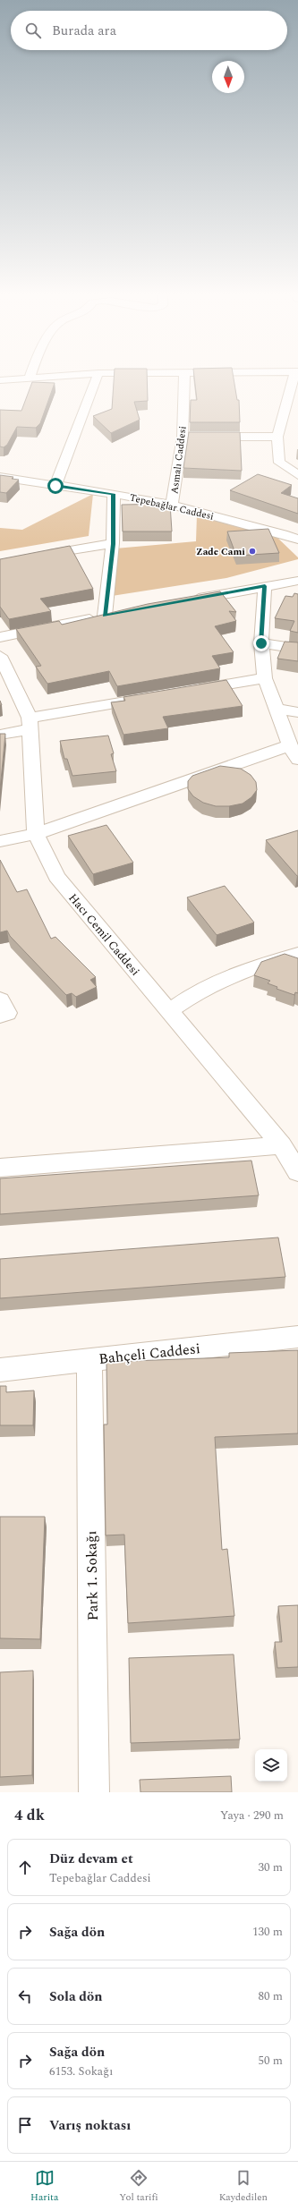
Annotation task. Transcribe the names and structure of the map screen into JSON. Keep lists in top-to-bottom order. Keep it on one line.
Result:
{"streets":{"street":["Asmalı Caddesi","Tepebağlar Caddesi","Hacı Cemil Caddesi","Bahçeli Caddesi","Park 1. Sokağı"]},"crossings":[["Asmalı Caddesi","Tepebağlar Caddesi"],["Bahçeli Caddesi","Park 1. Sokağı"]],"places":["Zade Cami"],"north":"bottom","page":{"search":"Burada ara","heading":["4 dk","Yaya · 290 m"],"list":[["Düz devam et","Tepebağlar Caddesi","30 m"],["Sağa dön","130 m"],["Sola dön","80 m"],["Sağa dön","6153. Sokağı","50 m"],"Varış noktası"],"nav":["Harita","Yol tarifi","Kaydedilen"]}}
